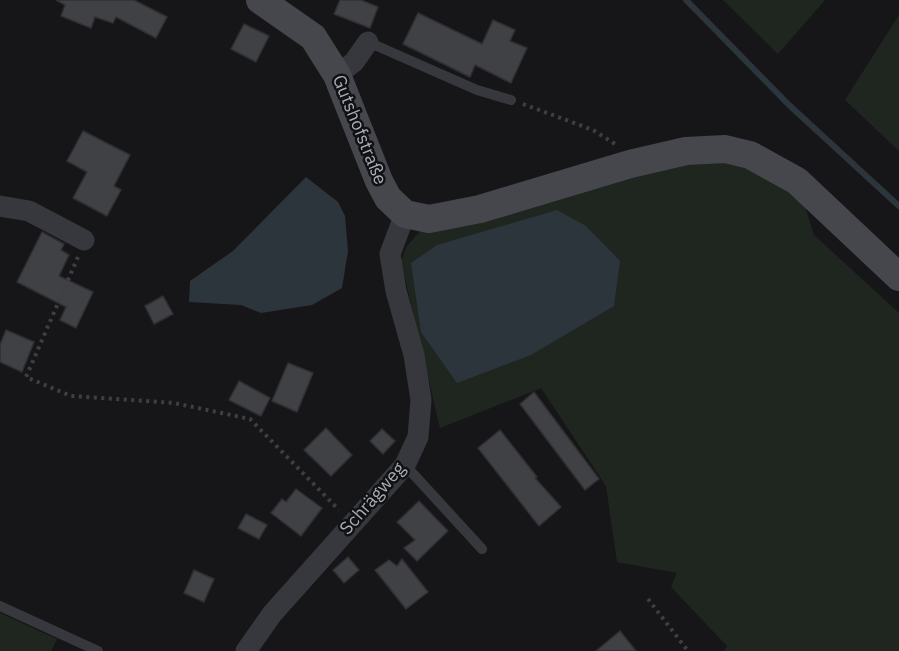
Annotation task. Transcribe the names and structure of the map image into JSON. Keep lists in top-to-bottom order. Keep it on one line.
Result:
{"streets":{"street":["Gutshofstraße","Schrägweg"]},"crossings":[["Gutshofstraße","Schrägweg"]]}
